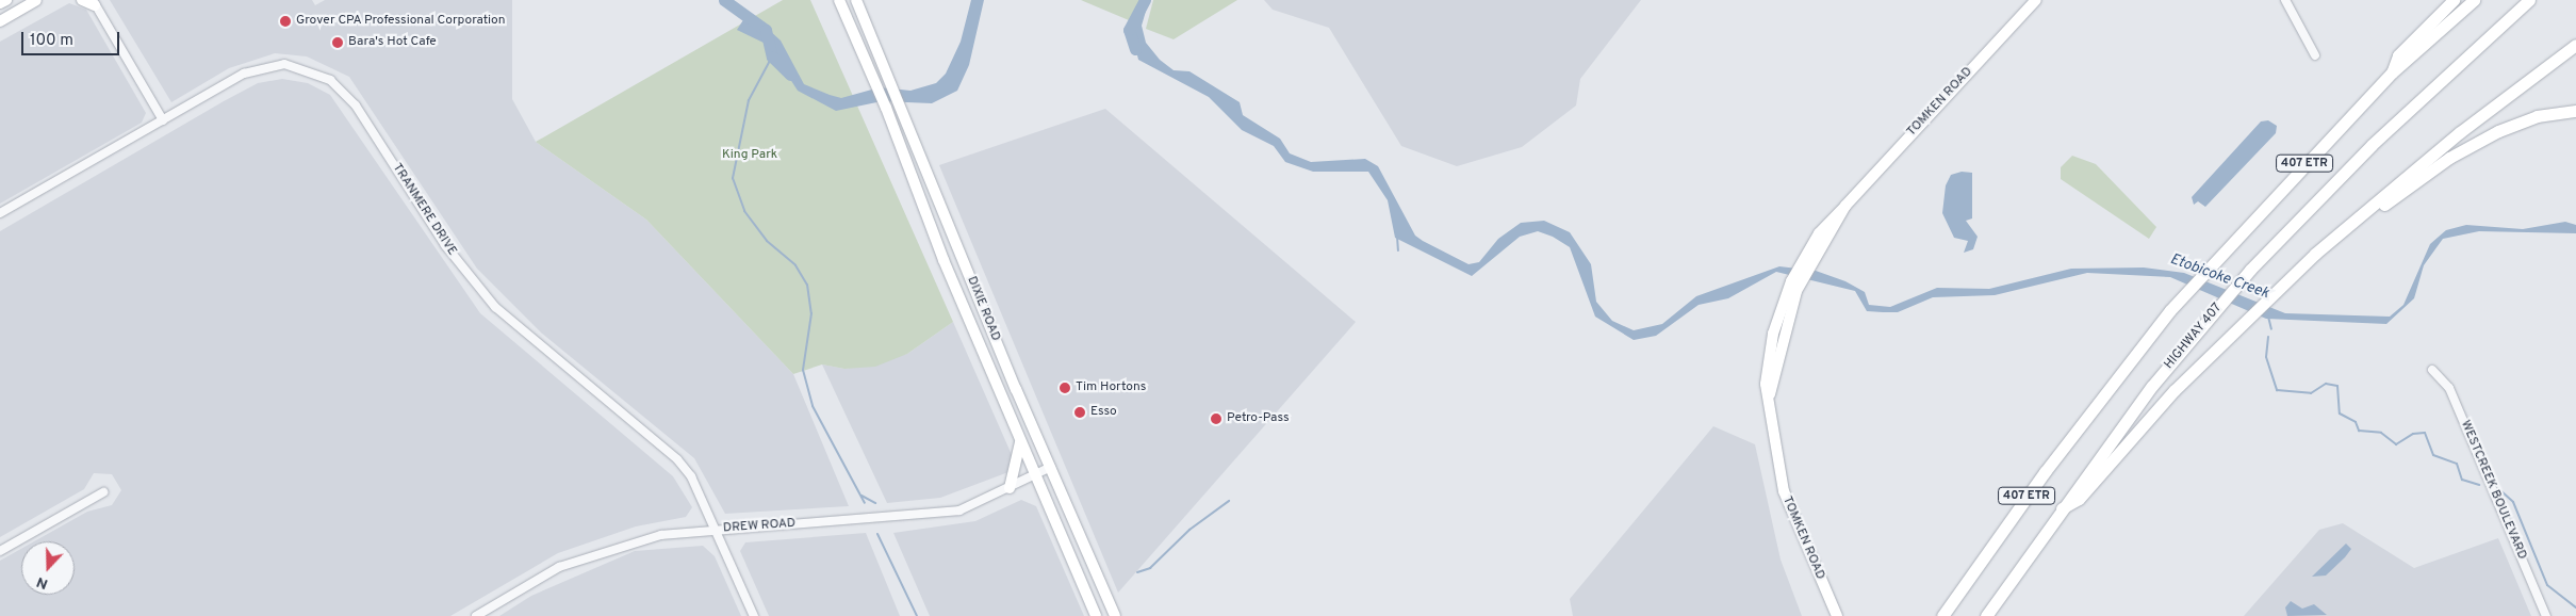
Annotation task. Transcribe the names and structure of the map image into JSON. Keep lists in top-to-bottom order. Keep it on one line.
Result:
{"streets":{"highway":["407 ETR","HIGHWAY 407"],"main road":["TOMKEN ROAD","DIXIE ROAD"],"street":["TRANMERE DRIVE","WESTCREEK BOULEVARD","DREW ROAD"]},"crossings":[["TRANMERE DRIVE","DREW ROAD"],["DIXIE ROAD","DREW ROAD"]],"water":["Etobicoke Creek"],"parks":["King Park"],"places":["Grover CPA Professional Corporation","Bara's Hot Cafe","Tim Hortons","Esso","Petro-Pass"],"scale_bar":"100 m","north":"bottom"}
